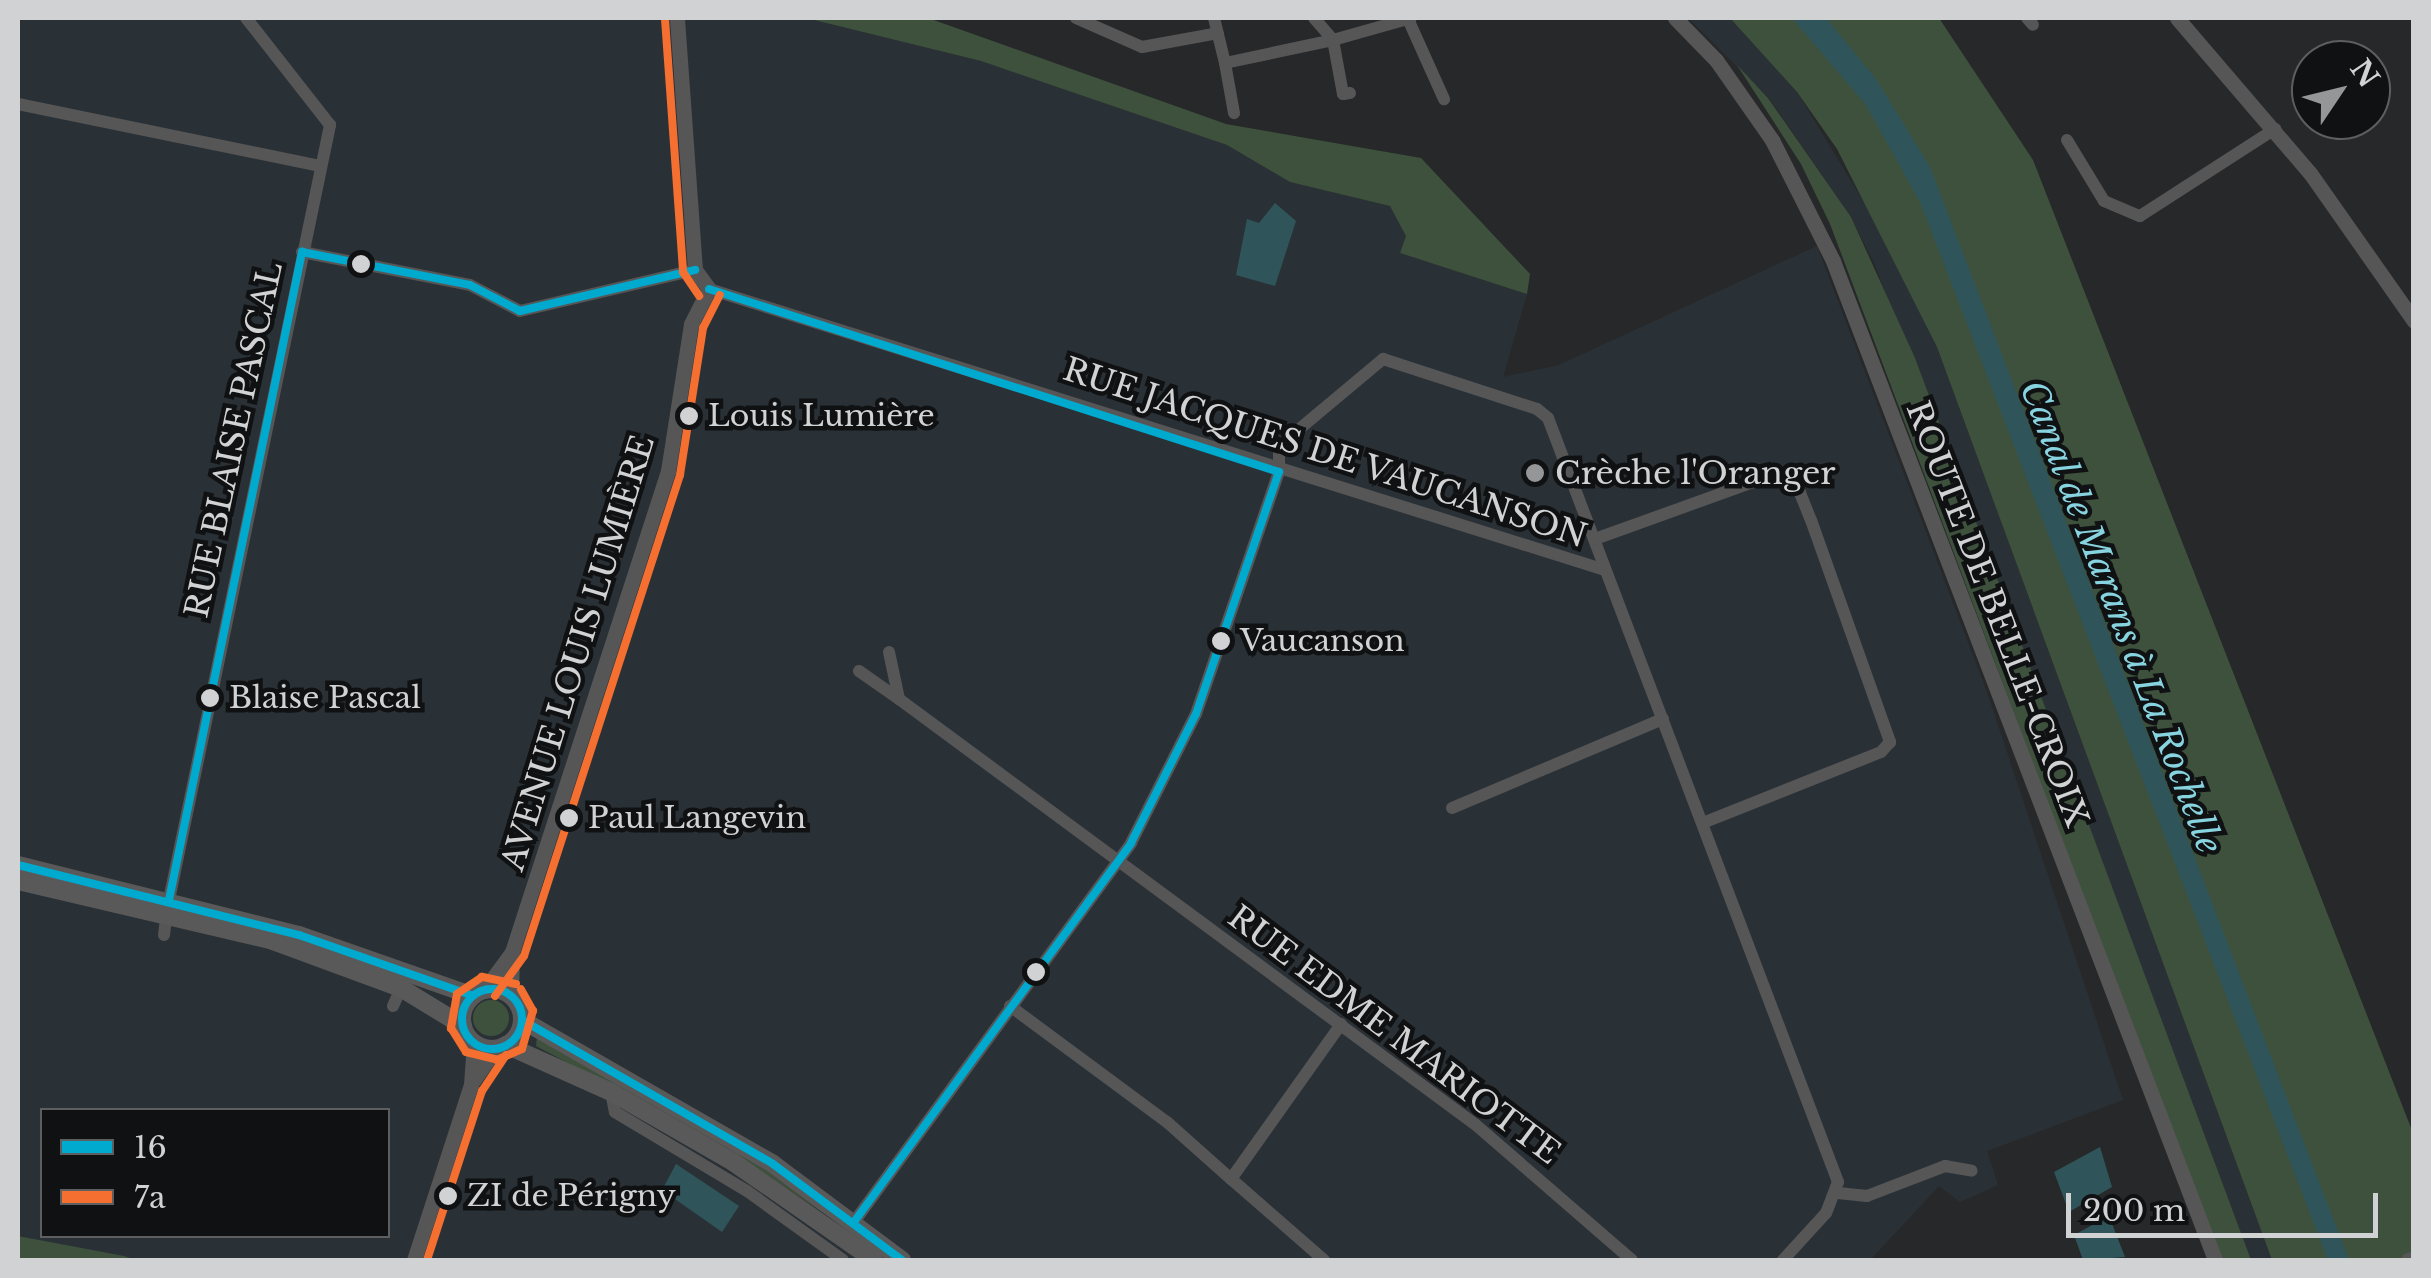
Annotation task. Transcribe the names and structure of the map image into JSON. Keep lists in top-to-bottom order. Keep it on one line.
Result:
{"streets":{"street":["RUE BLAISE PASCAL","RUE JACQUES DE VAUCANSON","ROUTE DE BELLE-CROIX","AVENUE LOUIS LUMIÈRE","RUE EDME MARIOTTE"]},"crossings":[["RUE JACQUES DE VAUCANSON","AVENUE LOUIS LUMIÈRE"]],"water":["Canal de Marans à La Rochelle"],"places":["Louis Lumière","Crèche l'Oranger","Vaucanson","Blaise Pascal","Paul Langevin","ZI de Périgny"],"lines":["transit line 7a","transit line 16"],"legend":["16","7a"],"scale_bar":"200 m","north":"top right"}
